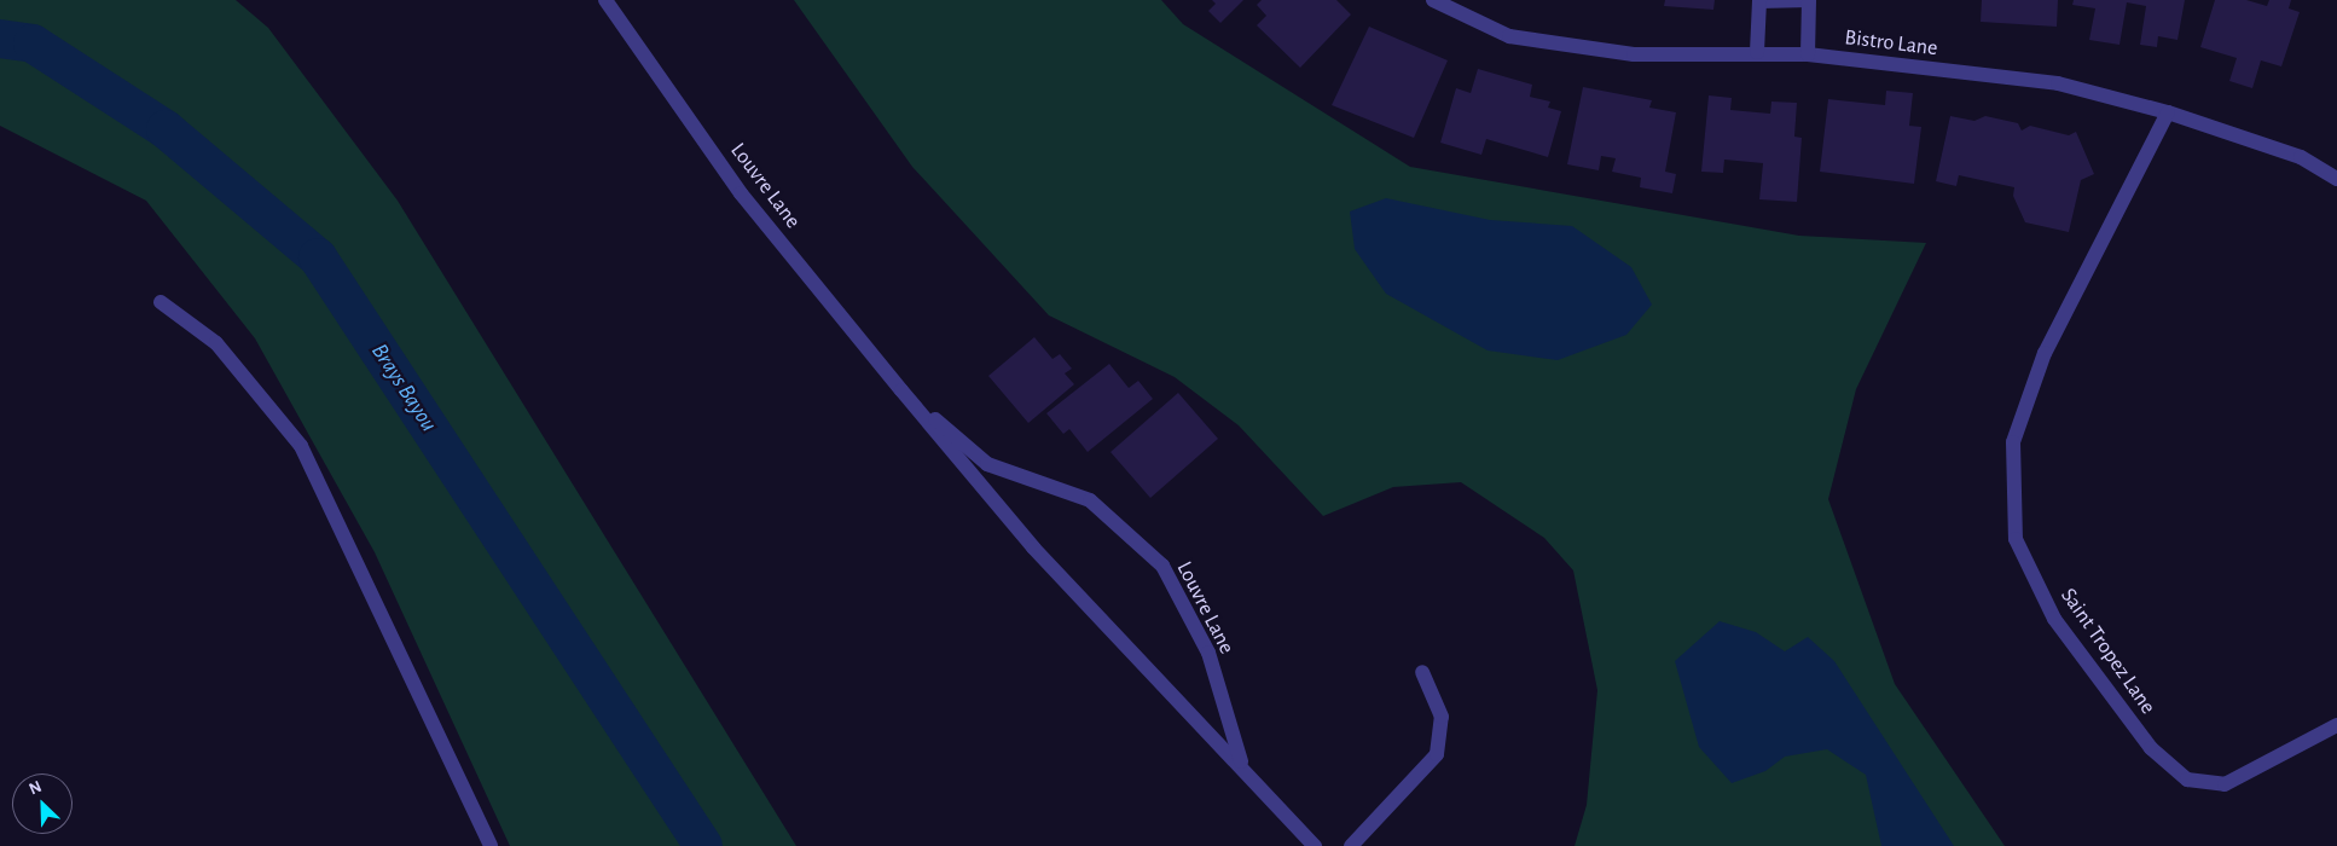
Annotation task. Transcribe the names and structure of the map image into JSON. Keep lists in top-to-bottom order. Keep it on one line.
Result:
{"streets":{"street":["Bistro Lane","Louvre Lane","Saint Tropez Lane"]},"crossings":[["Bistro Lane","Saint Tropez Lane"]],"water":["Brays Bayou"],"north":"top left"}
